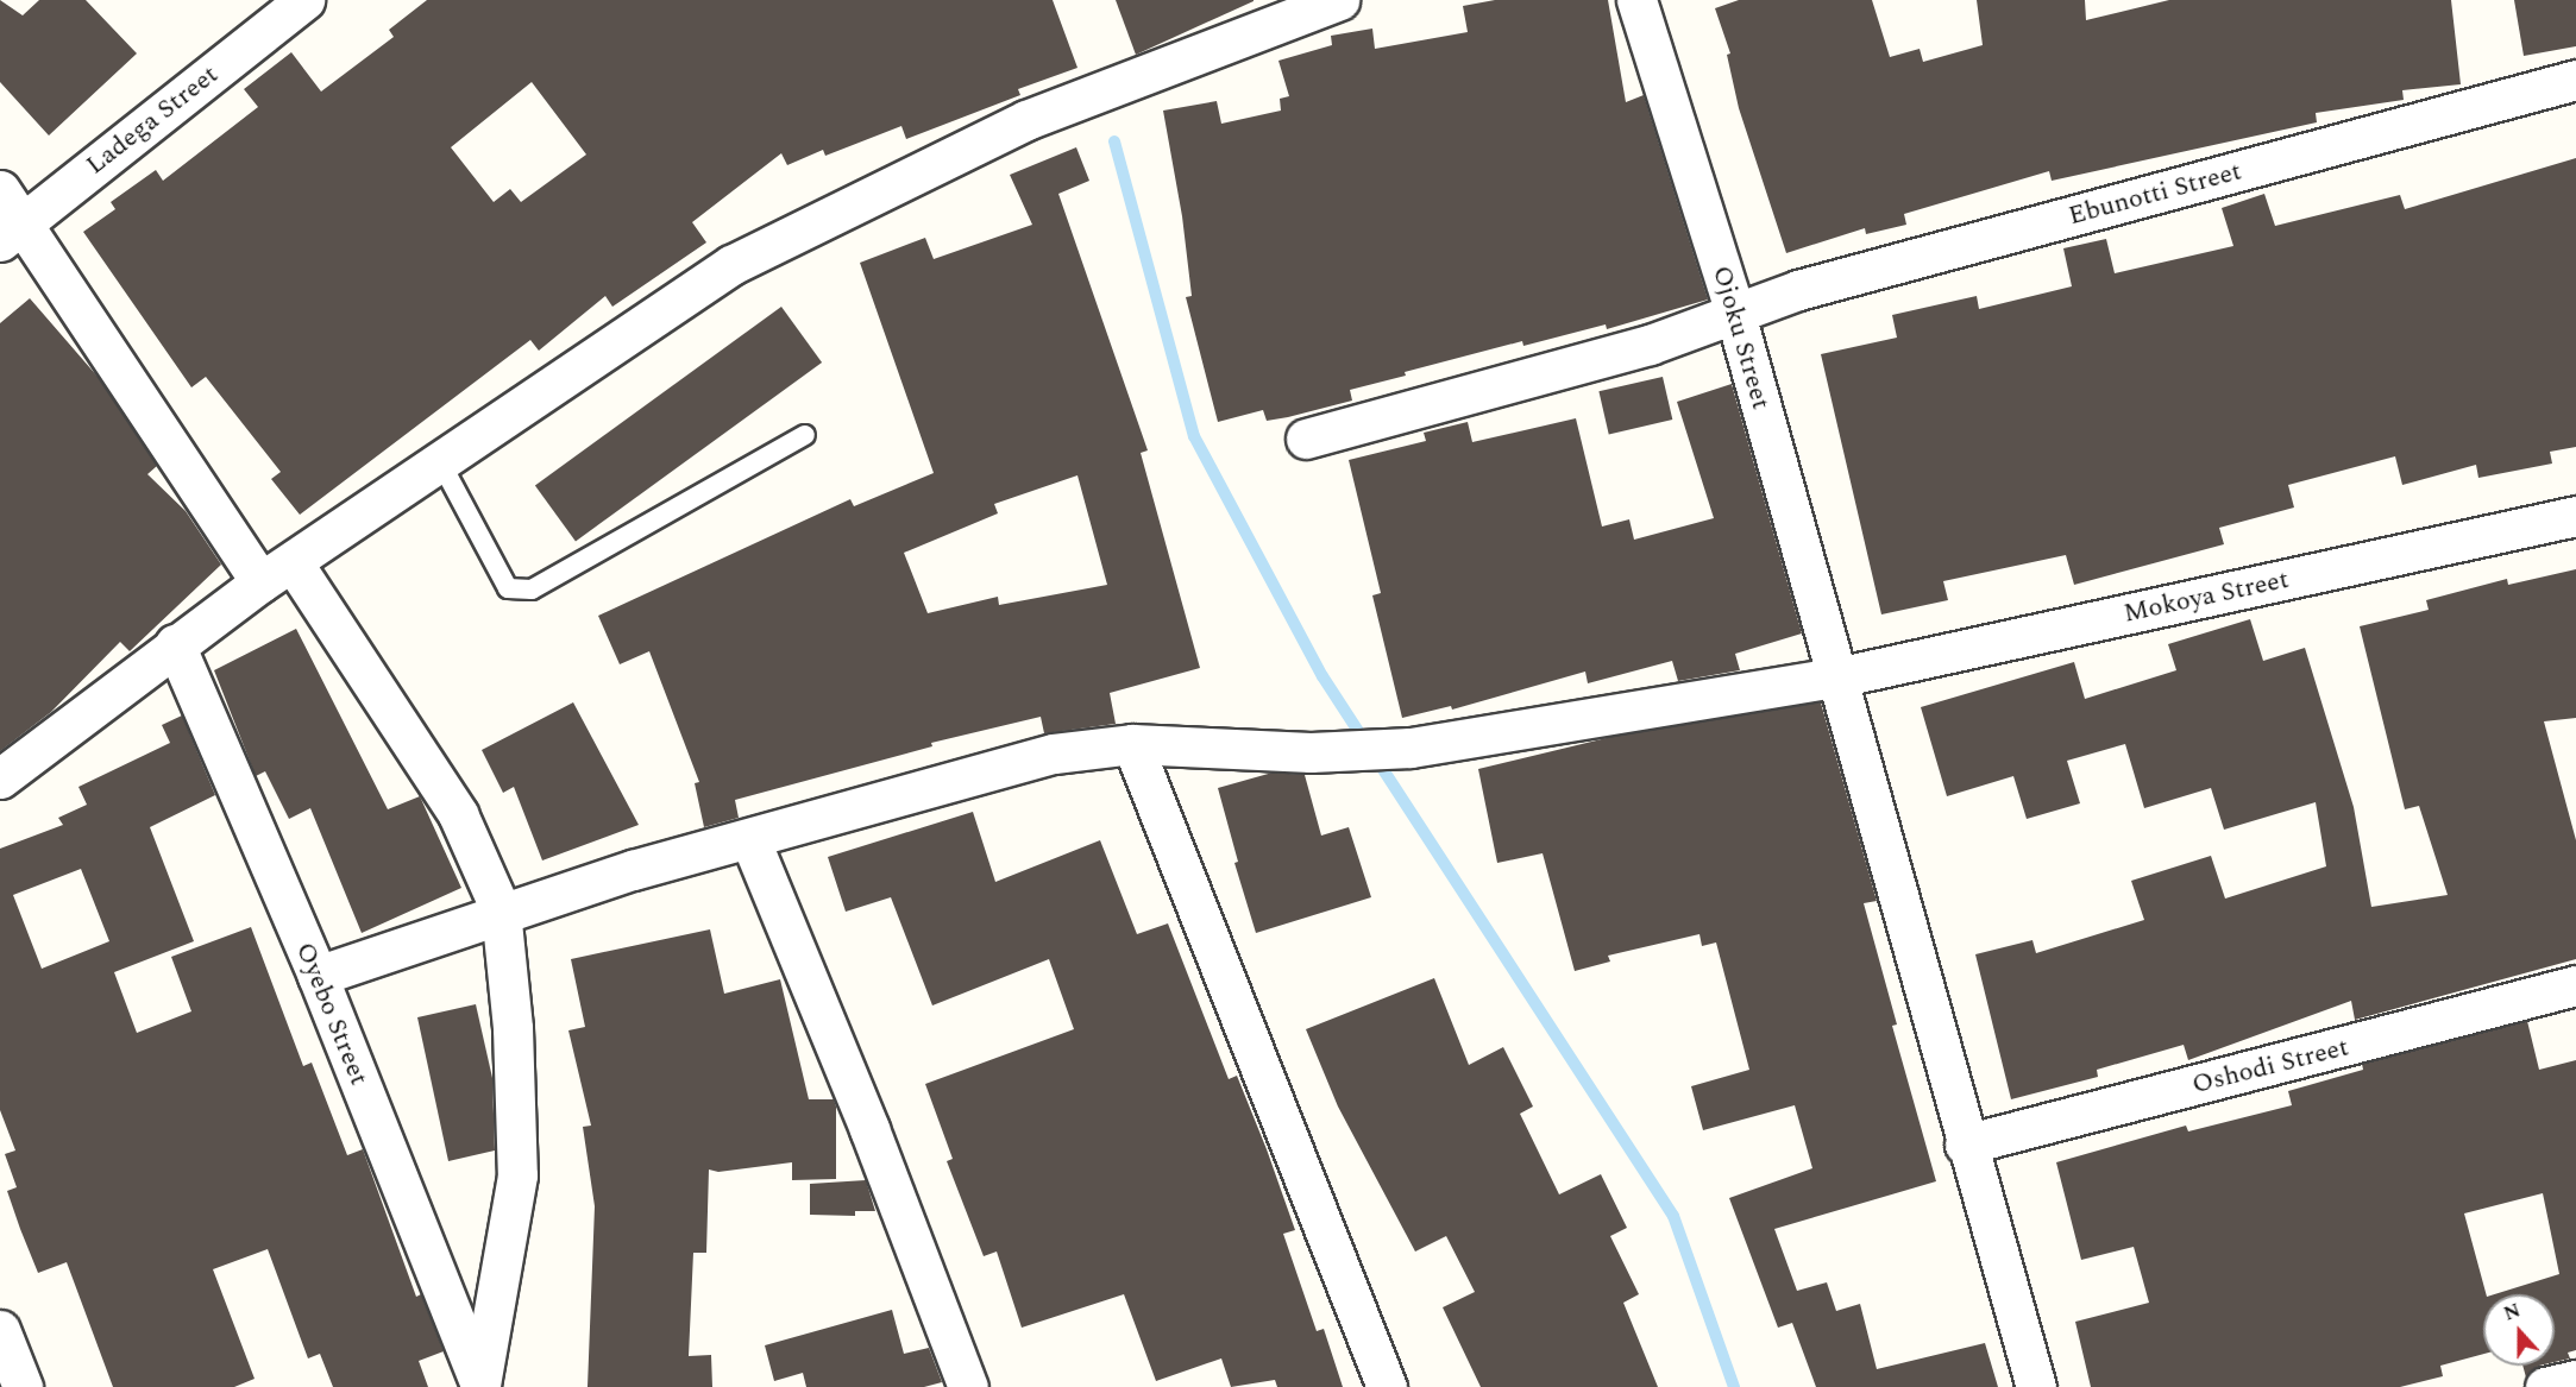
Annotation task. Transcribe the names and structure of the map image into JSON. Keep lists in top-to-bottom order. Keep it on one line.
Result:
{"streets":{"street":["Ladega Street","Ebunotti Street","Ojoku Street","Mokoya Street","Oyebo Street","Oshodi Street"]},"crossings":[["Ebunotti Street","Ojoku Street"],["Ojoku Street","Mokoya Street"],["Ojoku Street","Oshodi Street"],["Mokoya Street","Oyebo Street"]],"north":"top"}
